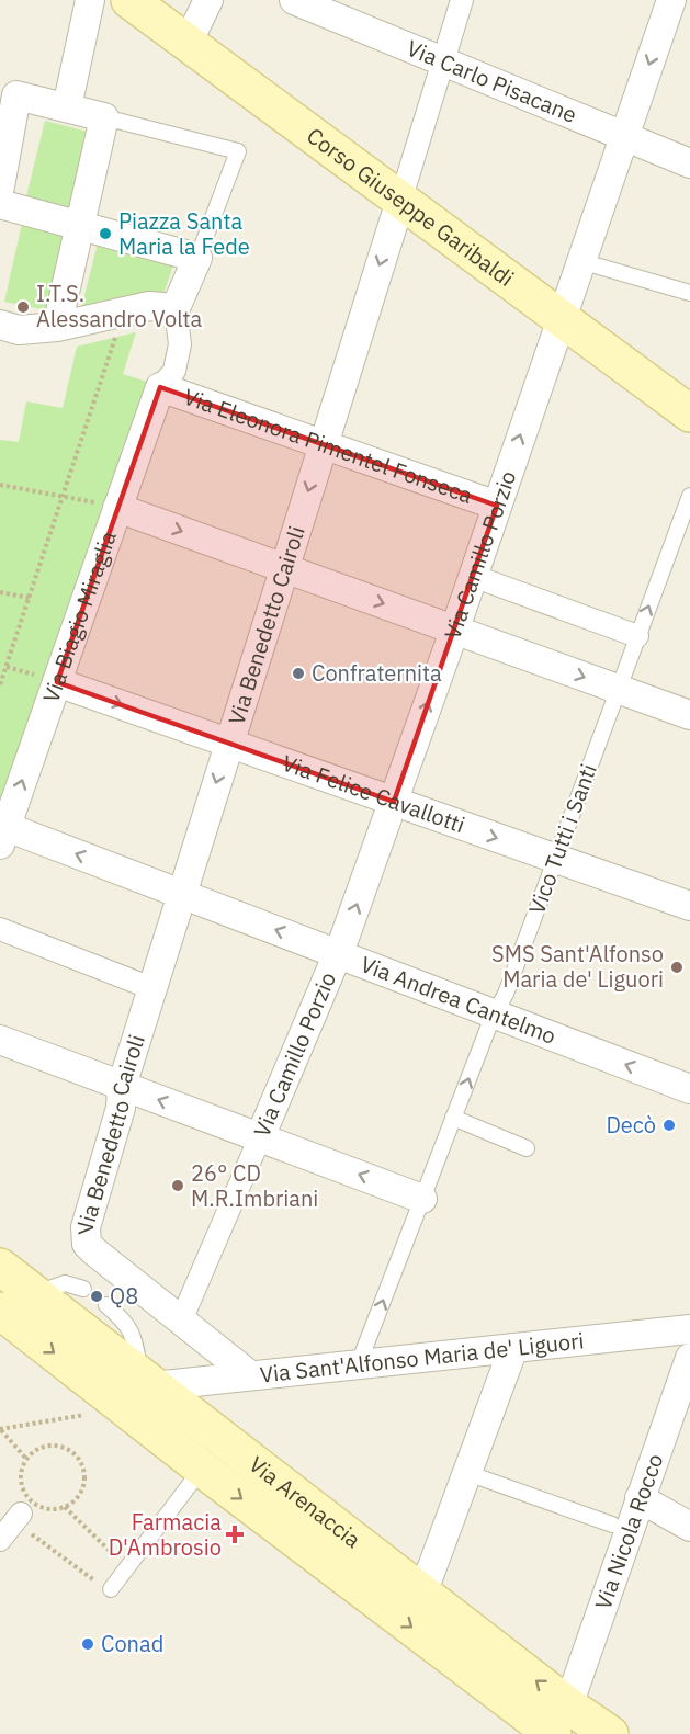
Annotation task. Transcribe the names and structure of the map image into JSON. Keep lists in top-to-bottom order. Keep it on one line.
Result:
{"streets":{"main road":["Corso Giuseppe Garibaldi","Via Arenaccia"],"street":["Via Carlo Pisacane","Via Eleonora Pimentel Fonseca","Via Camillo Porzio","Via Biagio Miraglia","Via Benedetto Cairoli","Via Felice Cavallotti","Via Andrea Cantelmo","Via Sant'Alfonso Maria de' Liguori","Via Nicola Rocco"],"lane":["Vico Tutti i Santi"]},"crossings":[["Via Carlo Pisacane","Via Camillo Porzio"],["Via Carlo Pisacane","Via Benedetto Cairoli"],["Corso Giuseppe Garibaldi","Via Camillo Porzio"],["Corso Giuseppe Garibaldi","Via Benedetto Cairoli"],["Via Eleonora Pimentel Fonseca","Via Camillo Porzio"],["Via Eleonora Pimentel Fonseca","Via Biagio Miraglia"],["Via Eleonora Pimentel Fonseca","Via Benedetto Cairoli"],["Via Camillo Porzio","Via Benedetto Cairoli"],["Via Camillo Porzio","Via Felice Cavallotti"],["Via Camillo Porzio","Via Andrea Cantelmo"],["Via Biagio Miraglia","Via Felice Cavallotti"],["Via Biagio Miraglia","Via Andrea Cantelmo"],["Via Benedetto Cairoli","Via Felice Cavallotti"],["Via Benedetto Cairoli","Via Andrea Cantelmo"],["Via Felice Cavallotti","Vico Tutti i Santi"],["Vico Tutti i Santi","Via Andrea Cantelmo"],["Vico Tutti i Santi","Via Sant'Alfonso Maria de' Liguori"],["Via Sant'Alfonso Maria de' Liguori","Via Arenaccia"],["Via Arenaccia","Via Nicola Rocco"]],"one_way":["Via Benedetto Cairoli","Vico Tutti i Santi"],"places":{"other":["Piazza Santa Maria la Fede","I.T.S. Alessandro Volta","Confraternita","SMS Sant'Alfonso Maria de' Liguori","Decò","26° CD M.R.Imbriani","Q8","Conad"],"health":["Farmacia D'Ambrosio"]}}
